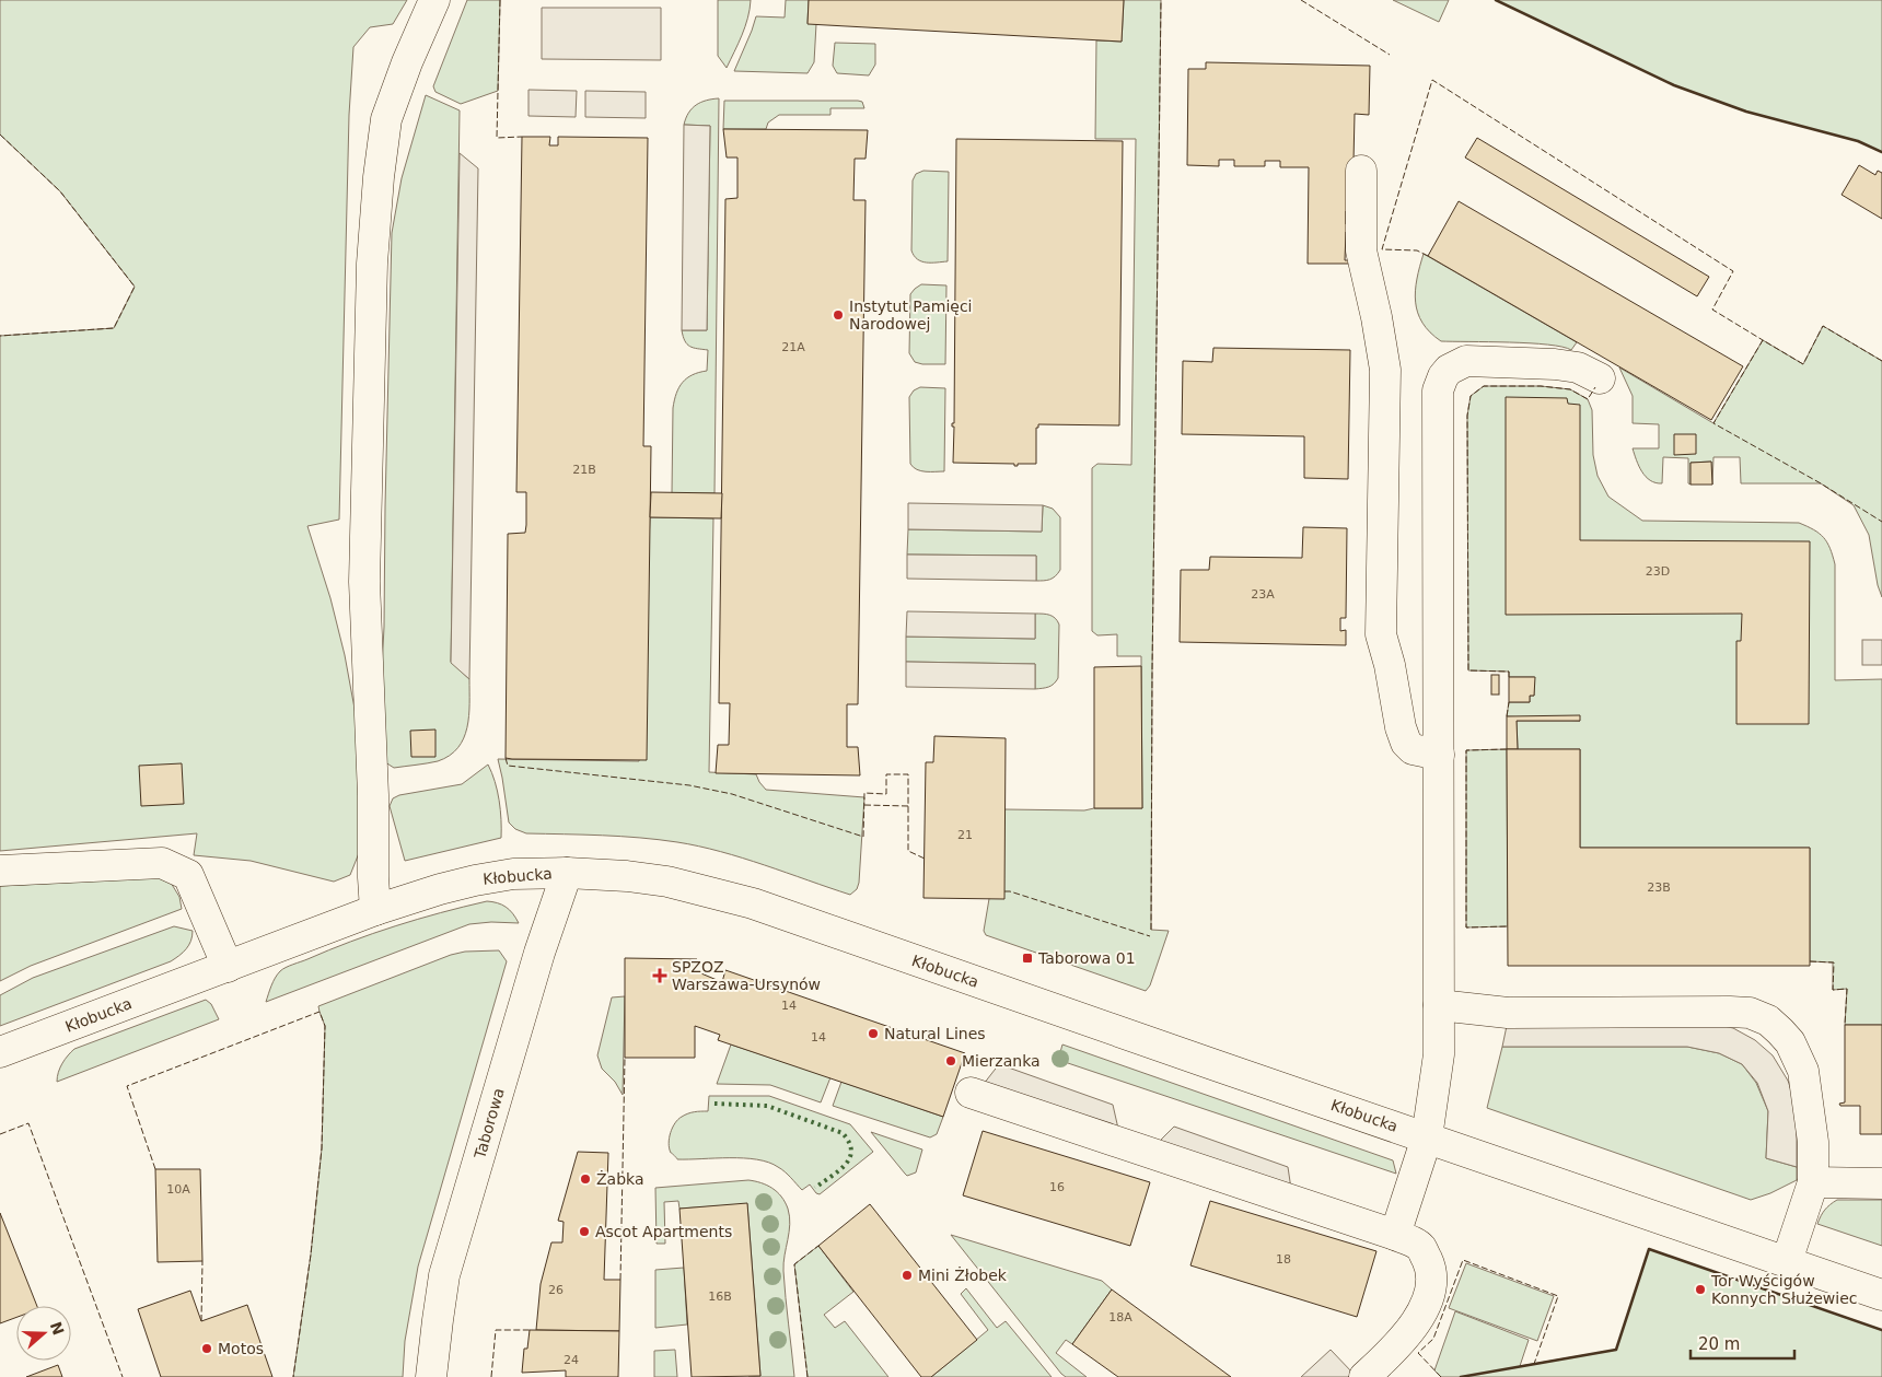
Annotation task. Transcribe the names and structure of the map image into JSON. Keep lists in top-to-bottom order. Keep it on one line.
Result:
{"streets":{"street":["Kłobucka","Taborowa"]},"crossings":[["Kłobucka","Taborowa"]],"places":{"other":["Instytut Pamięci Narodowej","Natural Lines","Mierzanka","Żabka","Ascot Apartments","Mini Żłobek","Tor Wyścigów Konnych Służewiec","Motos"],"transit":["Taborowa 01"],"health":["SPZOZ Warszawa-Ursynów"]},"house_numbers":["21A","21B","23D","23A","21","23B","14","14","16","10A","18","26","16B","18A","24"],"scale_bar":"20 m","north":"right"}
